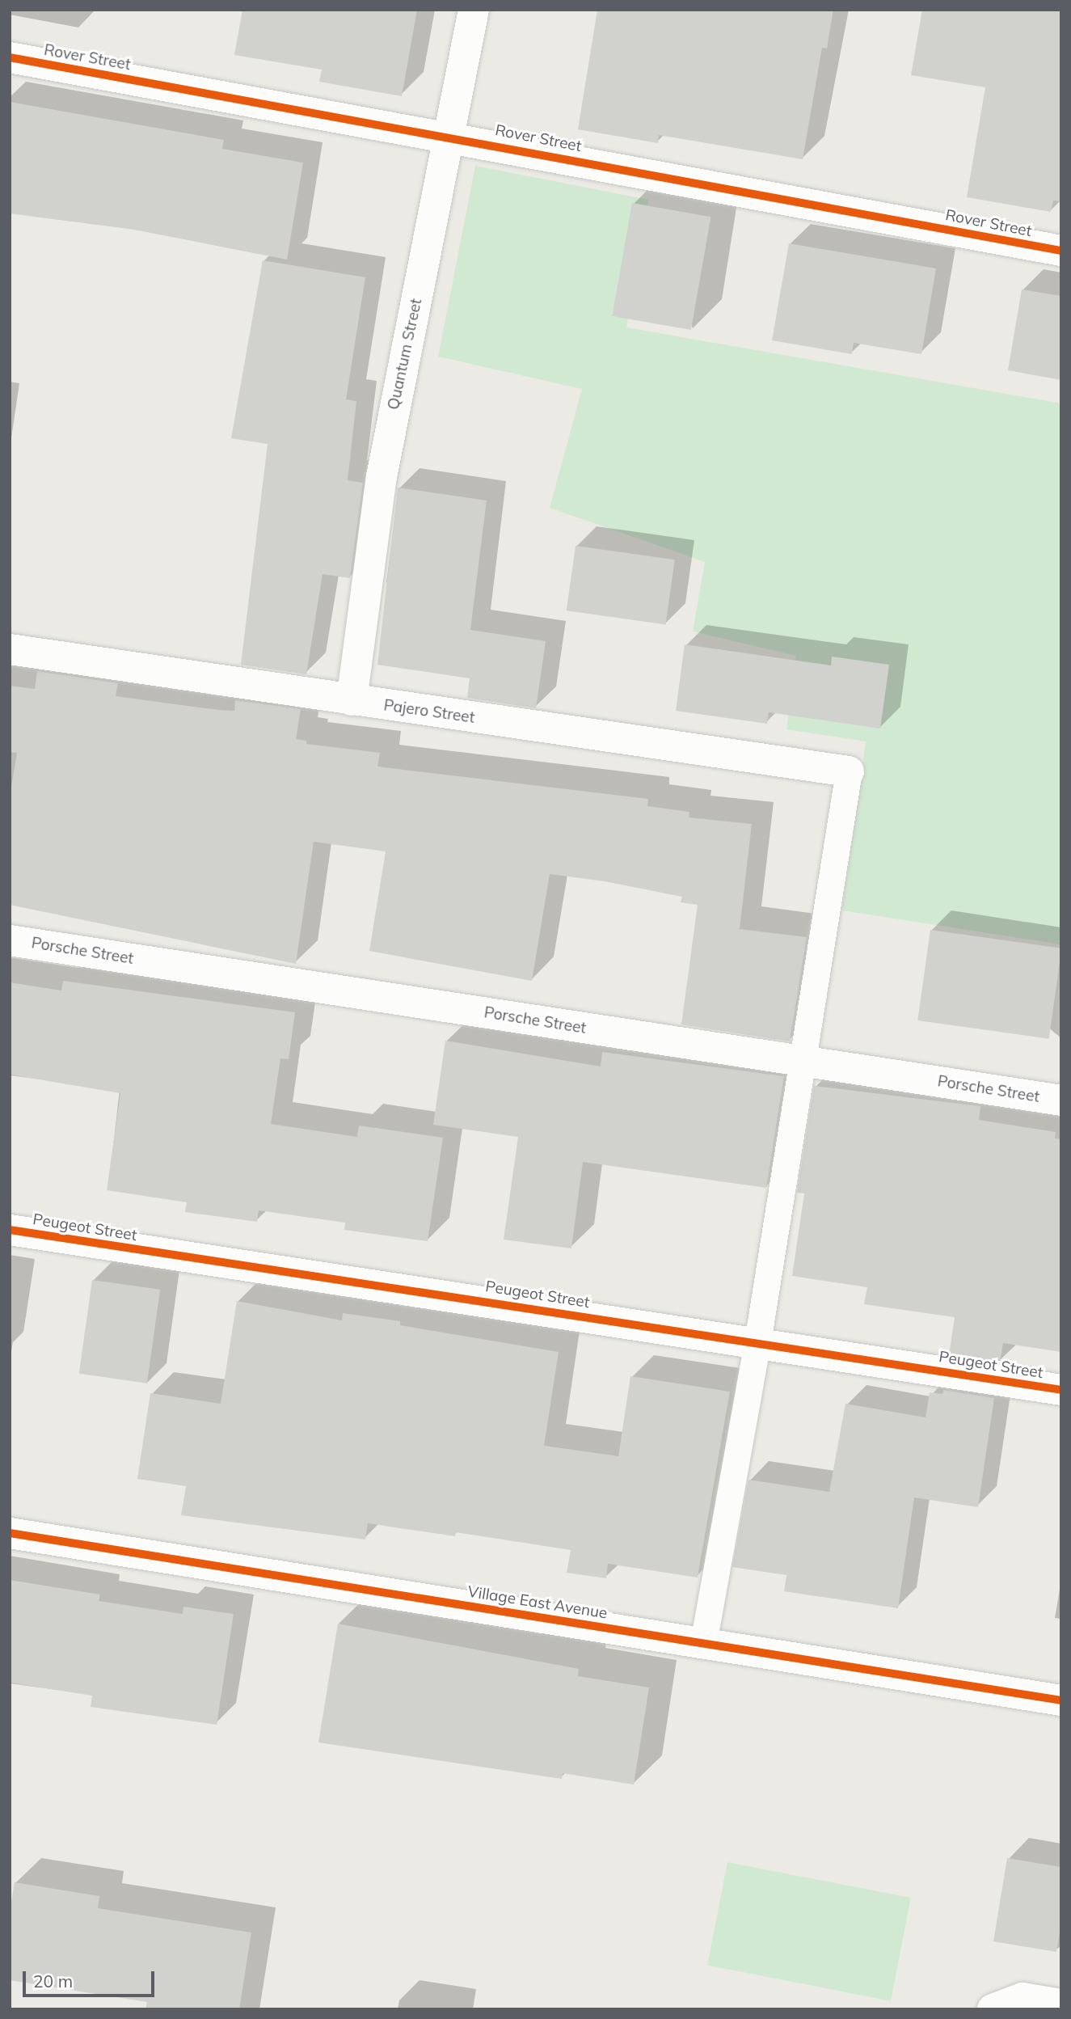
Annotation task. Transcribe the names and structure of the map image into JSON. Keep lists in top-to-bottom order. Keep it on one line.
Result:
{"streets":{"street":["Rover Street","Quantum Street","Pajero Street","Porsche Street","Peugeot Street","Village East Avenue"]},"crossings":[["Rover Street","Quantum Street"],["Quantum Street","Pajero Street"]],"scale_bar":"20 m"}
